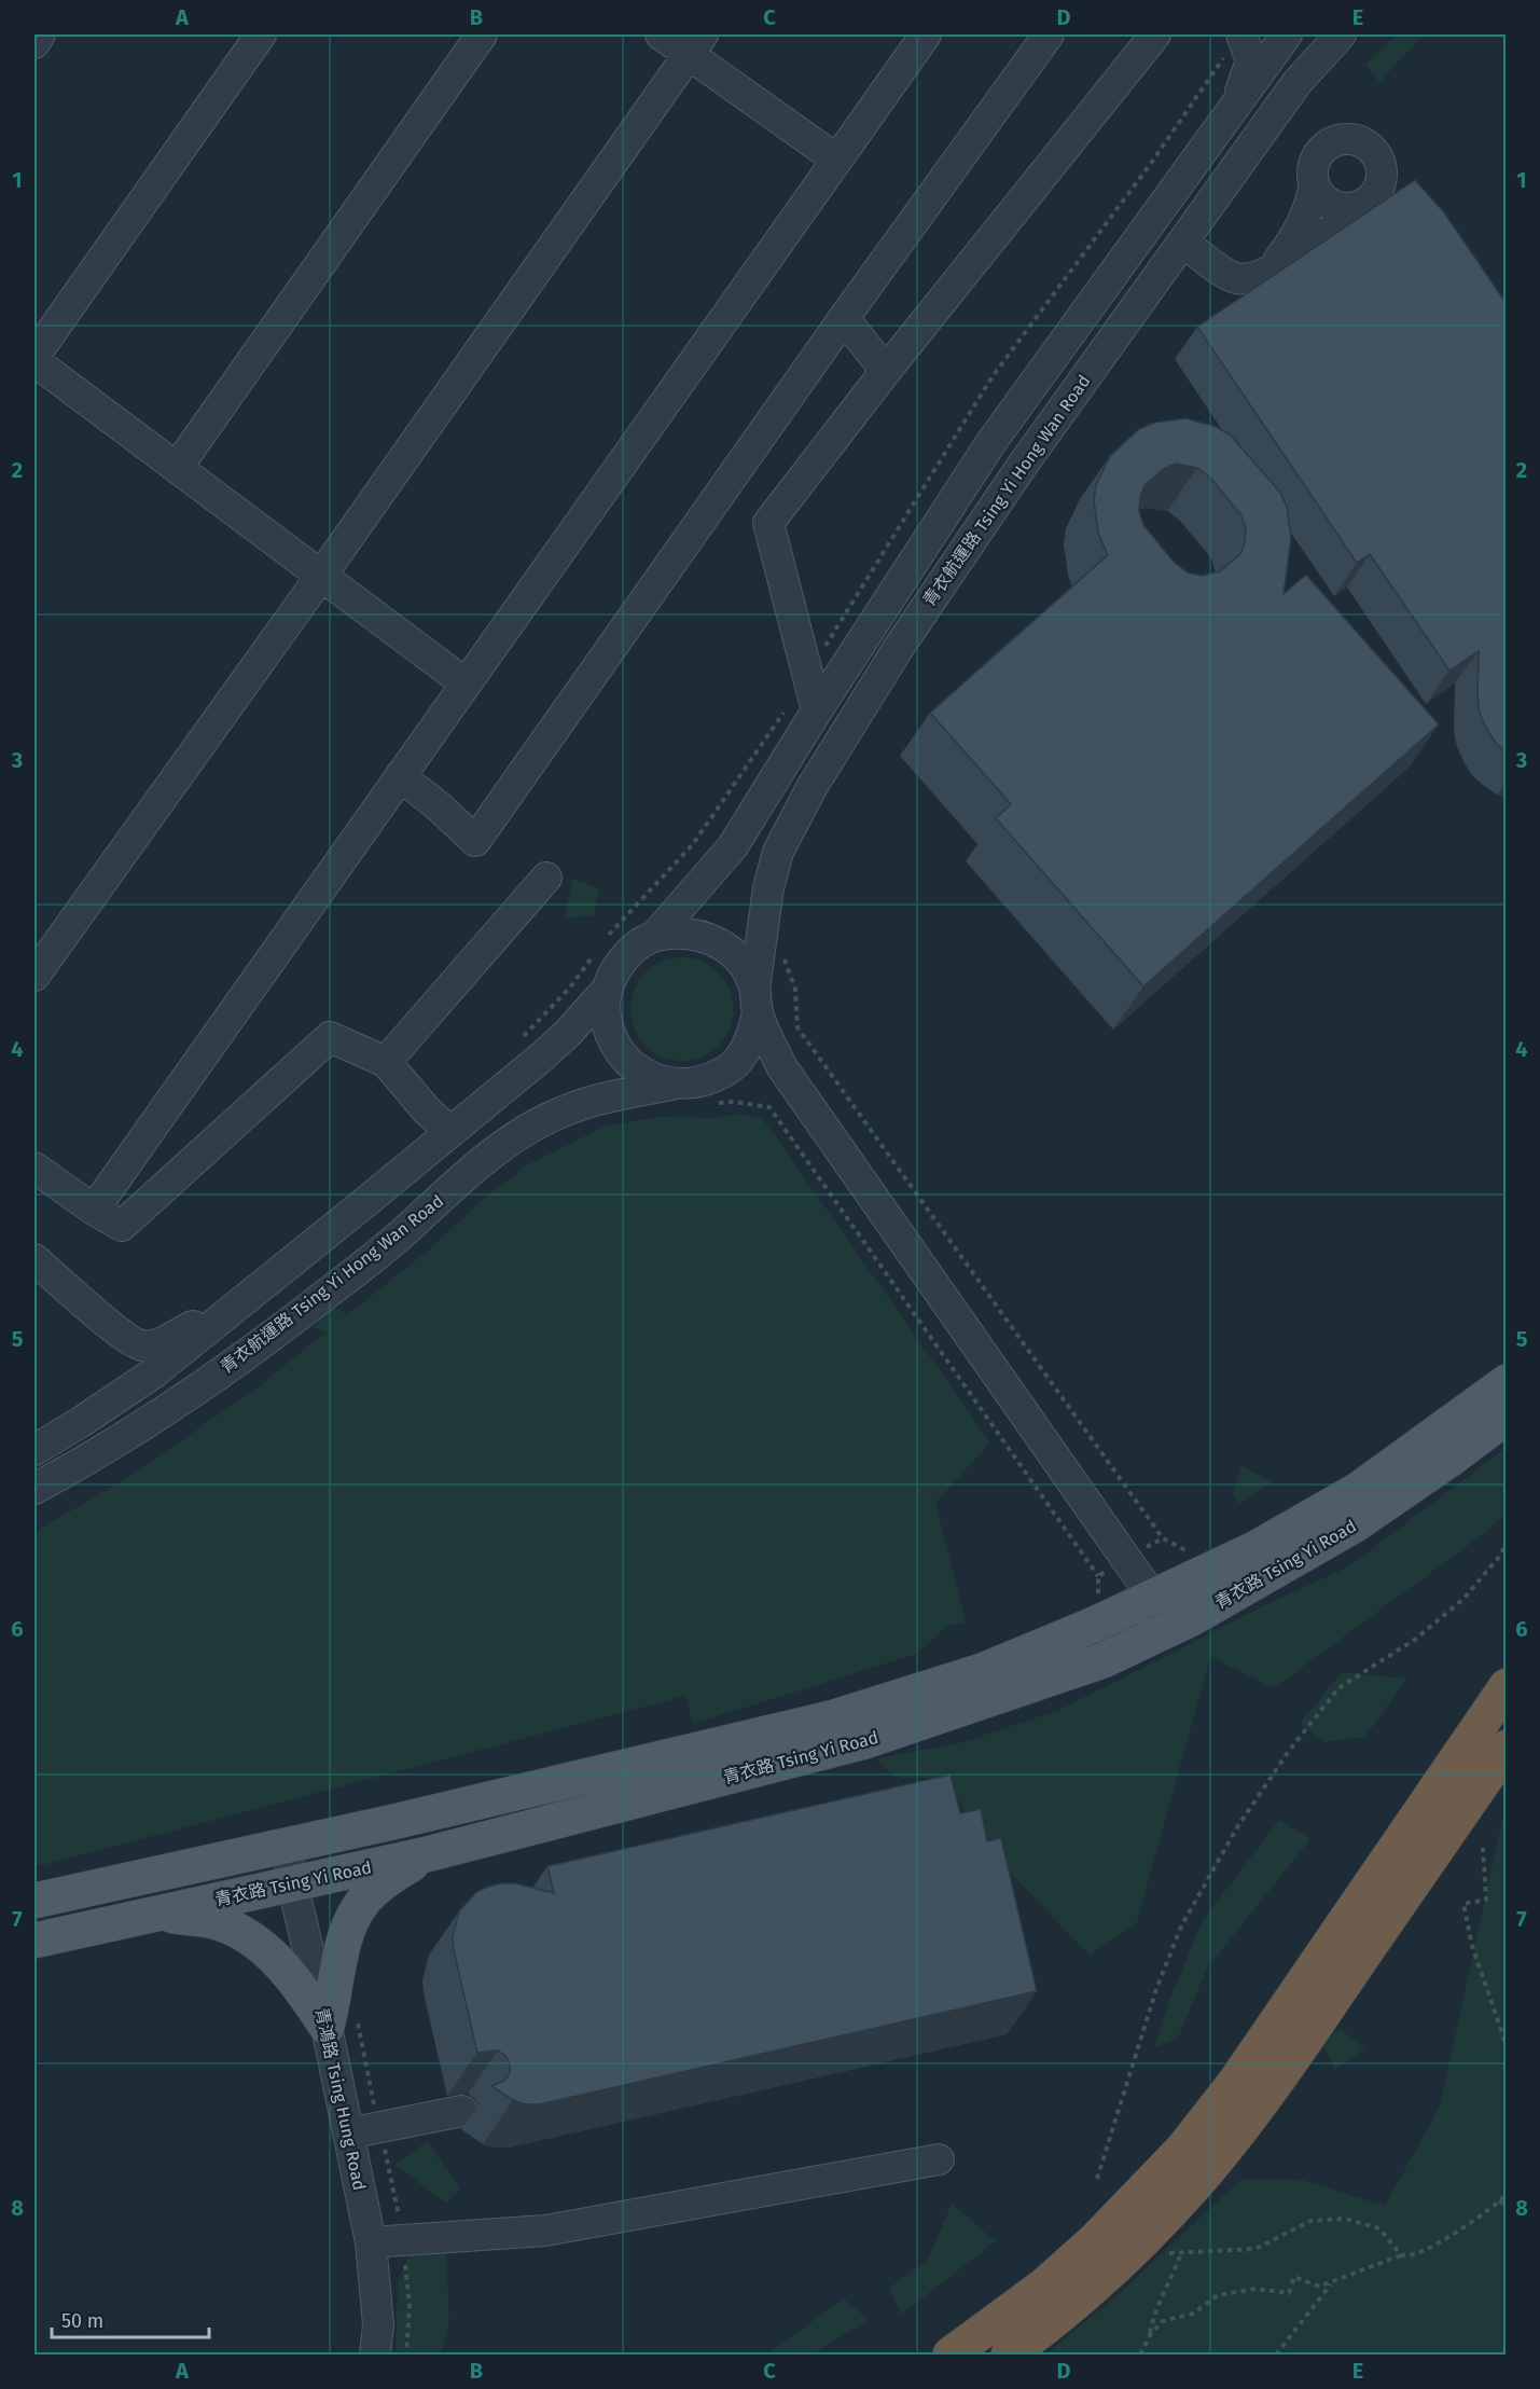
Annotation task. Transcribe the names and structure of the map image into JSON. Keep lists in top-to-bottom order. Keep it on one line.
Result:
{"streets":{"main road":["青衣路 Tsing Yi Road"],"street":["青衣航運路 Tsing Yi Hong Wan Road","青鴻路 Tsing Hung Road"]},"crossings":[["青衣路 Tsing Yi Road","青鴻路 Tsing Hung Road"]],"scale_bar":"50 m","grid":{"columns":["A","B","C","D","E"],"rows":["1","2","3","4","5","6","7","8"]}}
